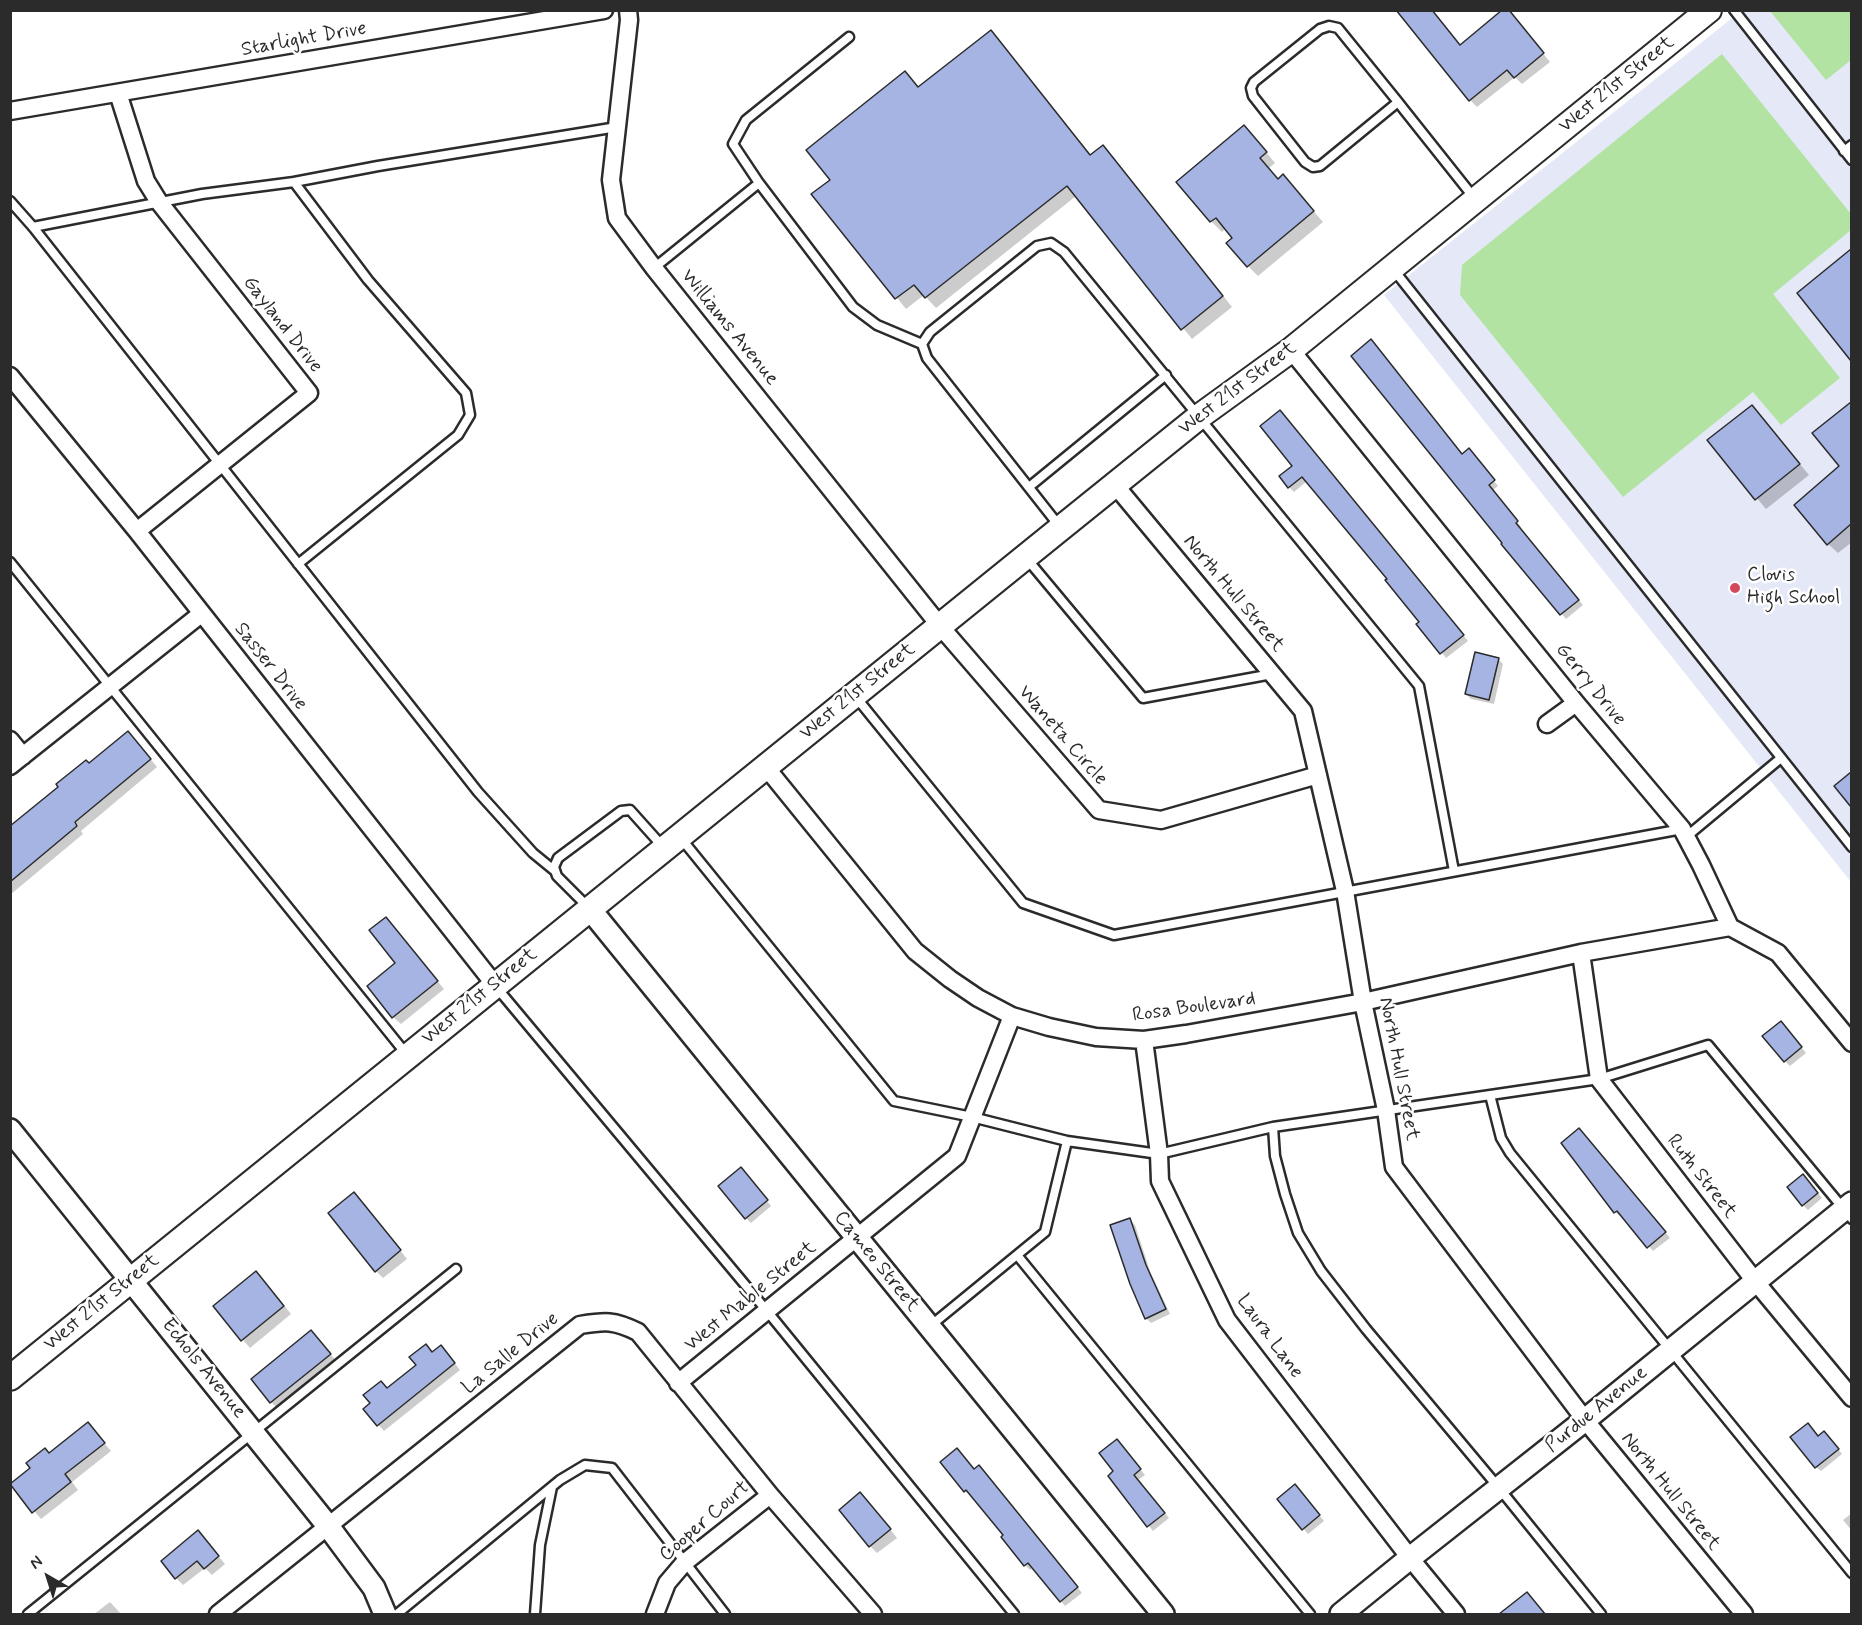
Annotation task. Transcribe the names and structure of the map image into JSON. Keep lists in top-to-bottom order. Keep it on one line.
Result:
{"streets":{"main road":["West 21st Street"],"street":["Starlight Drive","Gayland Drive","Williams Avenue","North Hull Street","Sasser Drive","Gerry Drive","Waneta Circle","Rosa Boulevard","Ruth Street","Cameo Street","West Mable Street","Laura Lane","La Salle Drive","Echols Avenue","Purdue Avenue","Cooper Court"]},"crossings":[["Starlight Drive","Gayland Drive"],["West 21st Street","Williams Avenue"],["West 21st Street","North Hull Street"],["West 21st Street","Sasser Drive"],["West 21st Street","Gerry Drive"],["West 21st Street","Waneta Circle"],["West 21st Street","Rosa Boulevard"],["West 21st Street","Cameo Street"],["West 21st Street","Echols Avenue"],["Gayland Drive","Sasser Drive"],["Williams Avenue","Waneta Circle"],["North Hull Street","Waneta Circle"],["North Hull Street","Rosa Boulevard"],["North Hull Street","Purdue Avenue"],["Gerry Drive","Rosa Boulevard"],["Rosa Boulevard","Ruth Street"],["Rosa Boulevard","West Mable Street"],["Rosa Boulevard","Laura Lane"],["Ruth Street","Purdue Avenue"],["Cameo Street","West Mable Street"],["West Mable Street","La Salle Drive"],["Laura Lane","Purdue Avenue"],["La Salle Drive","Echols Avenue"],["La Salle Drive","Cooper Court"]],"places":["Clovis High School"],"north":"top left"}
